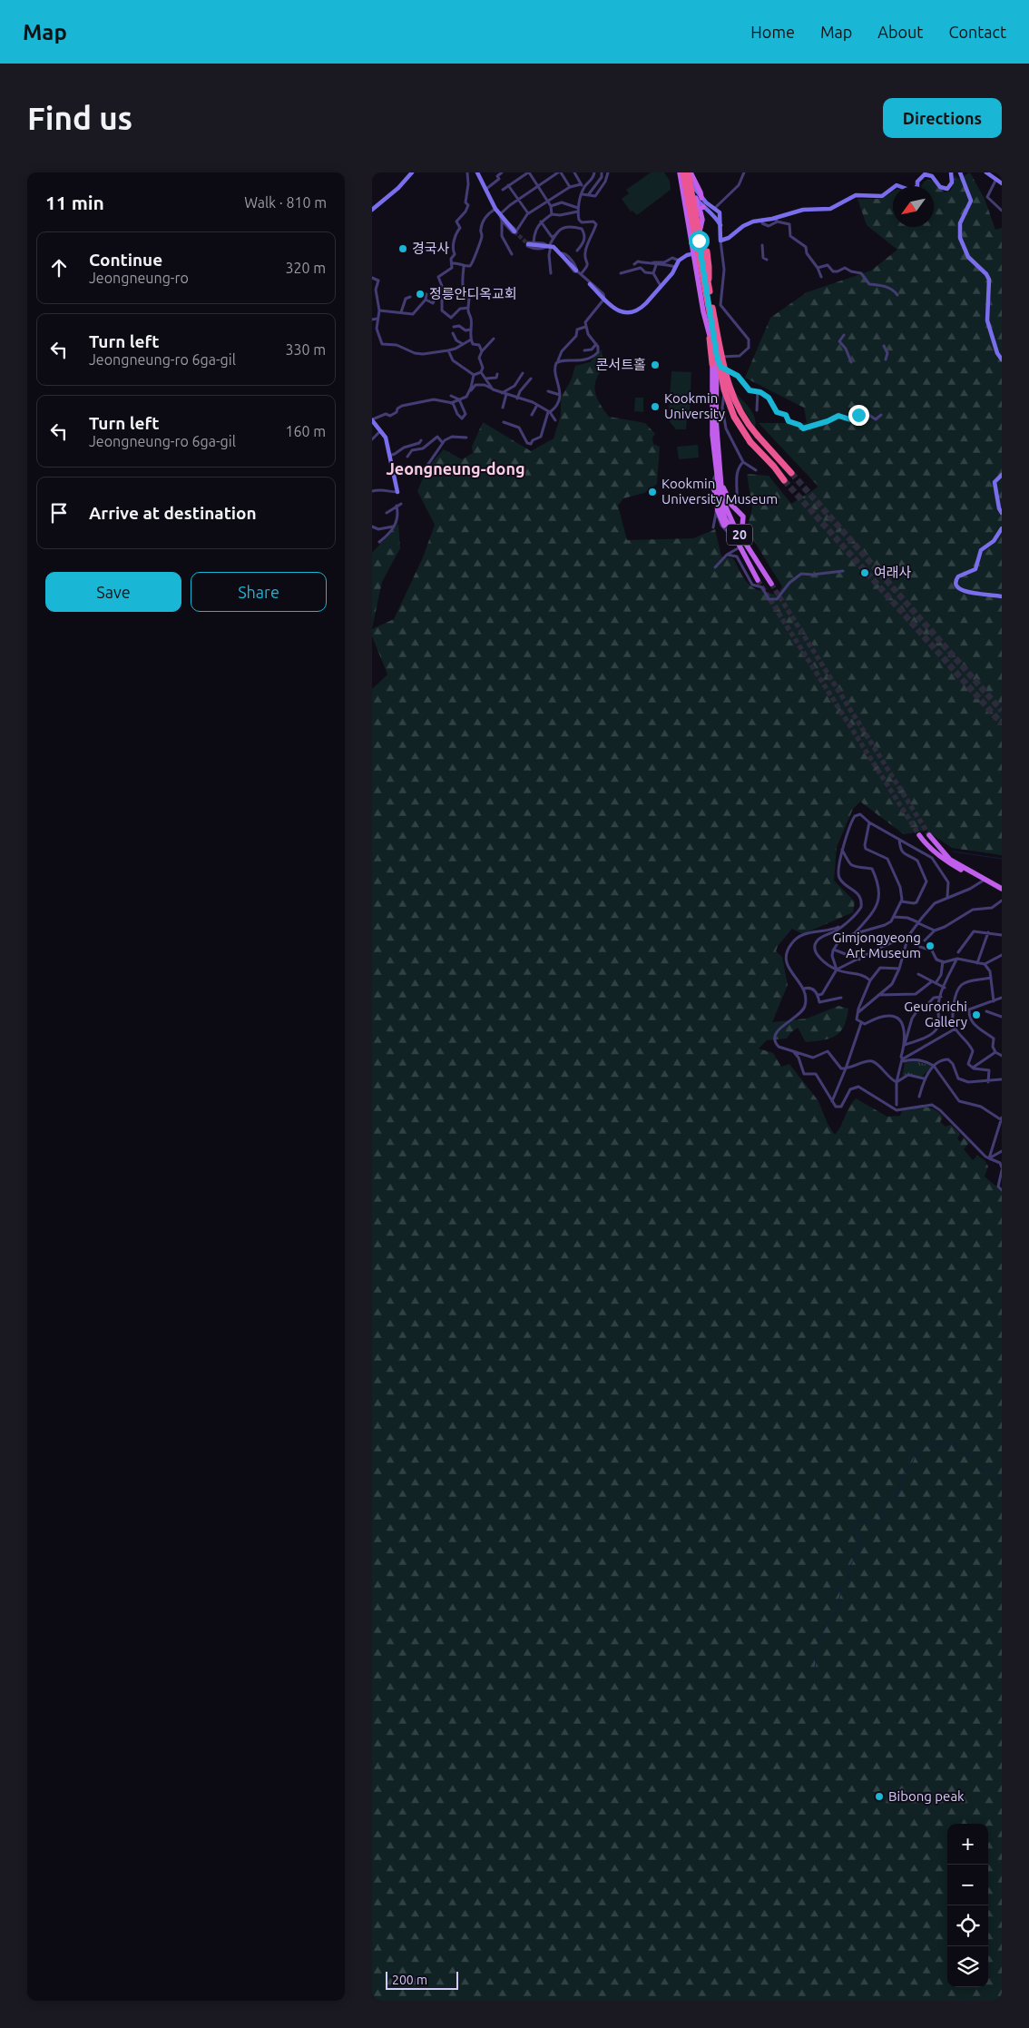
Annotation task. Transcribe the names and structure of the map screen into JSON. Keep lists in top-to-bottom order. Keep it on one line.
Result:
{"streets":{"main road":["20"]},"districts":["Jeongneung-dong"],"places":["경국사","정릉안디옥교회","콘서트홀","Kookmin University","Kookmin University Museum","여래사","Gimjongyeong Art Museum","Geurorichi Gallery","Bibong peak"],"scale_bar":"200 m","north":"bottom left","page":{"header":"Map","nav":["Home","Map","About","Contact"],"buttons":["Directions",["Save","Share"]],"title":"Find us","heading":["11 min","Walk · 810 m"],"list":[["Continue","Jeongneung-ro","320 m"],["Turn left","Jeongneung-ro 6ga-gil","330 m"],["Turn left","Jeongneung-ro 6ga-gil","160 m"],"Arrive at destination"],"map_buttons":["+","−"],"scale":"200 m"}}
